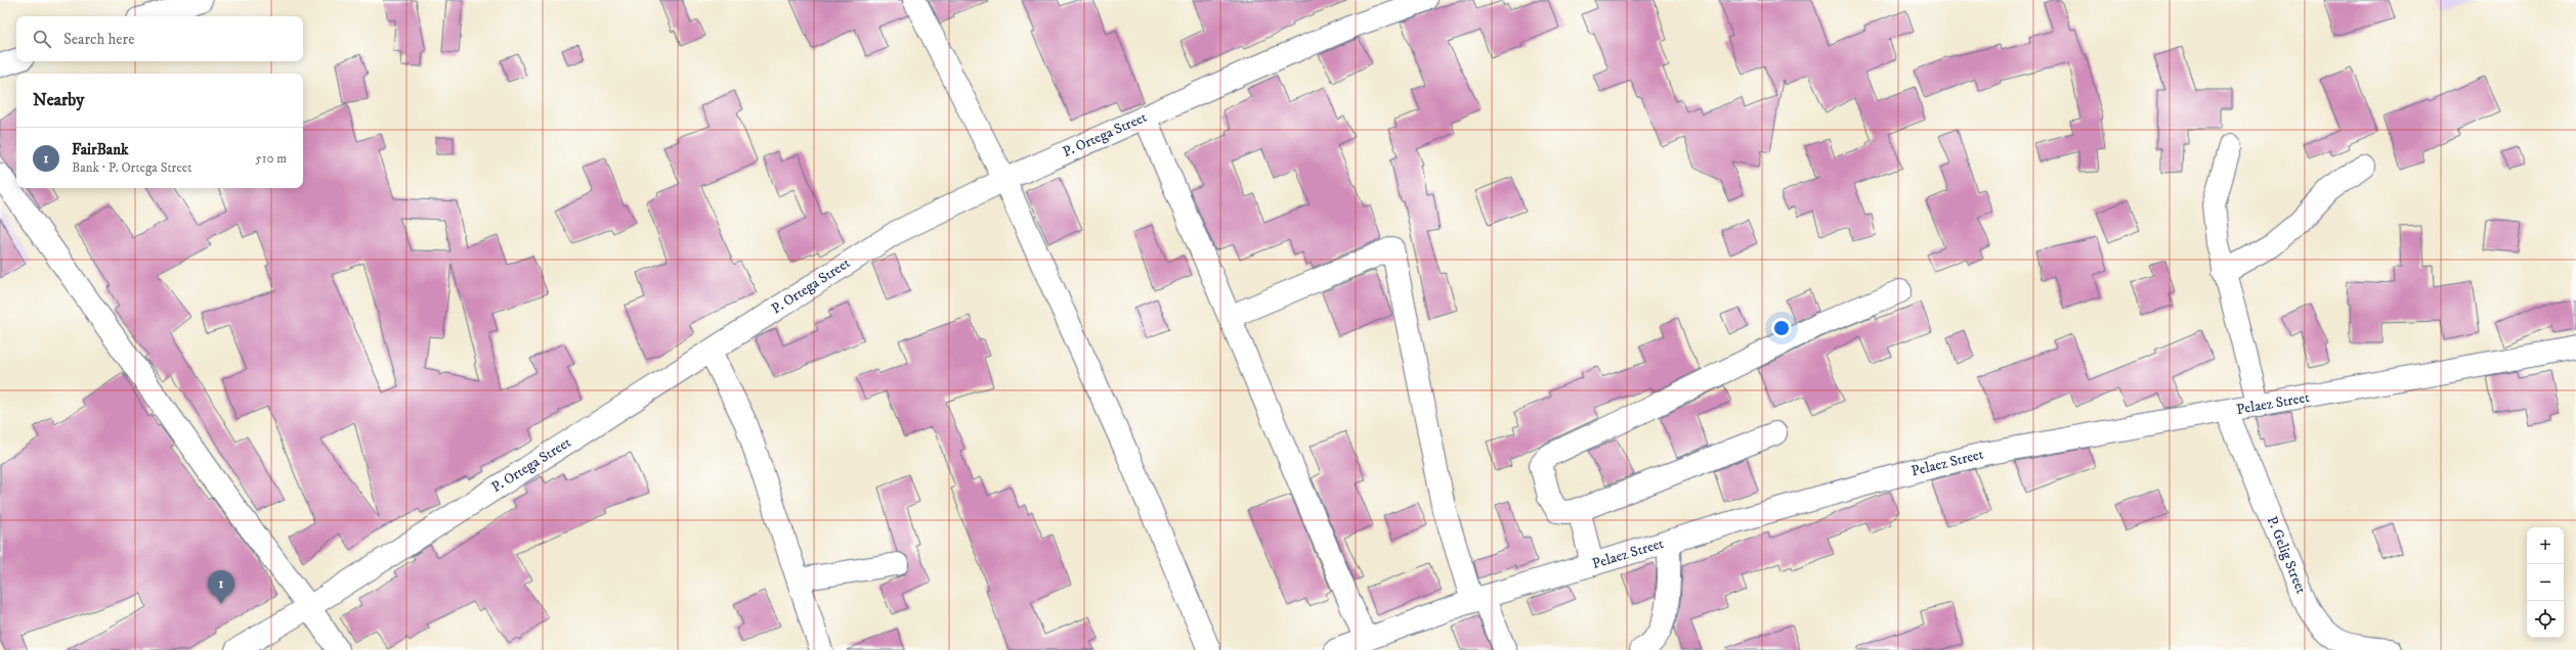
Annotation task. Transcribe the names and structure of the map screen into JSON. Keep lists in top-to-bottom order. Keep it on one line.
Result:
{"streets":{"street":["P. Ortega Street","Pelaez Street","P. Gelig Street"]},"crossings":[["Pelaez Street","P. Gelig Street"]],"page":{"search":"Search here","heading":"Nearby","list":[{"mark":"1","name":"FairBank","note":"Bank · P. Ortega Street","value":"510 m"}],"map_buttons":["+","−"],"pins":"1"}}
